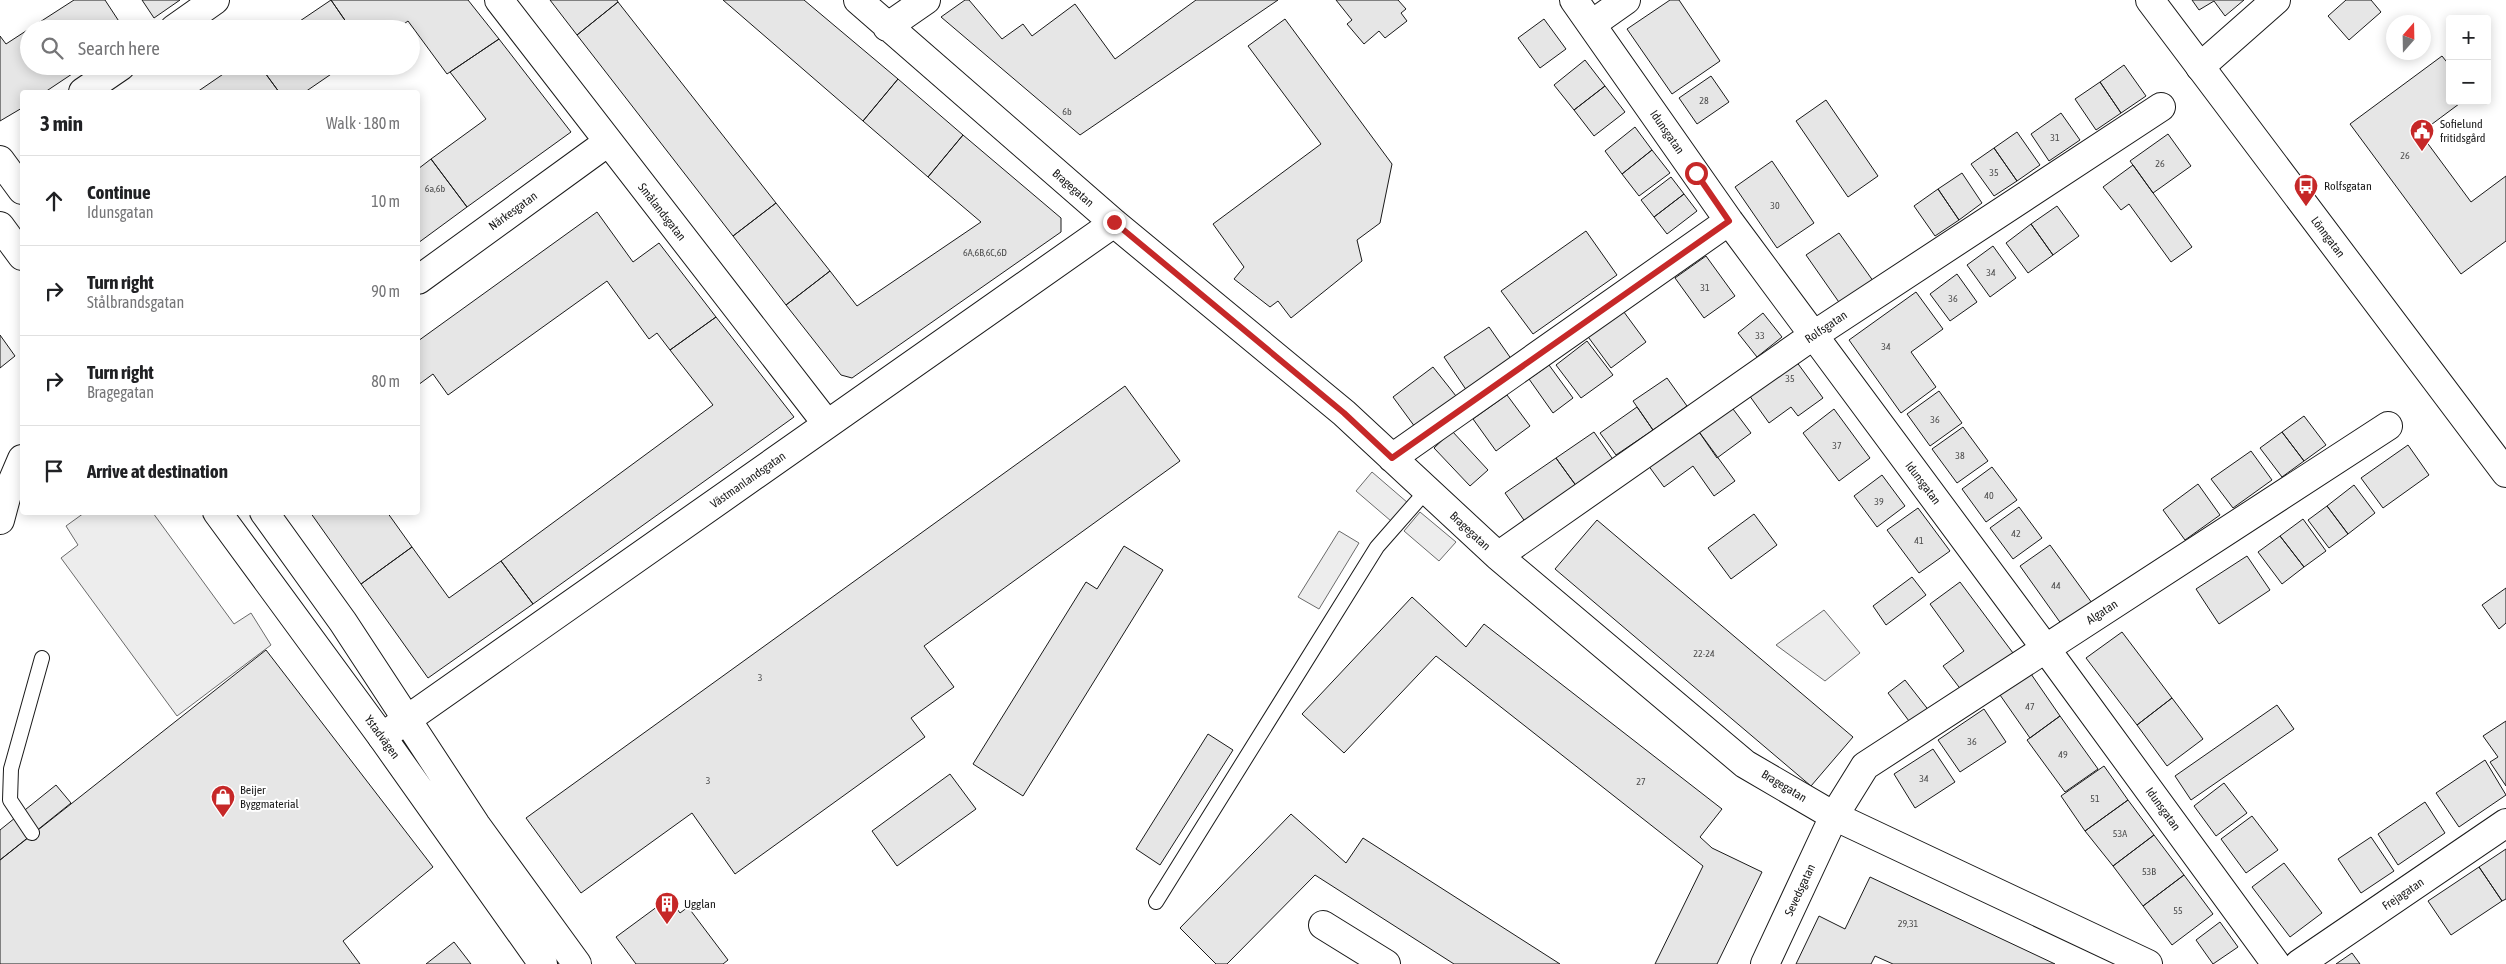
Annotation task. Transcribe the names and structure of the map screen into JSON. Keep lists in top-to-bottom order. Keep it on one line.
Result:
{"streets":{"street":["Idunsgatan","Bragegatan","Närkesgatan","Smålandsgatan","Lönngatan","Rolfsgatan","Västmanlandsgatan","Algatan","Ystadvägen","Sevedsgatan","Frejagatan"]},"crossings":[["Idunsgatan","Rolfsgatan"],["Idunsgatan","Algatan"],["Bragegatan","Rolfsgatan"],["Bragegatan","Västmanlandsgatan"],["Bragegatan","Algatan"],["Bragegatan","Sevedsgatan"],["Närkesgatan","Smålandsgatan"],["Smålandsgatan","Västmanlandsgatan"],["Västmanlandsgatan","Ystadvägen"],["Algatan","Sevedsgatan"]],"places":{"public building":["Sofielund fritidsgård"],"bus stop":["Rolfsgatan"],"shop":["Beijer Byggmaterial"],"building":["Ugglan"]},"house_numbers":["28","6b","31","26","26","35","6a,6b","30","6A,6B,6C,6D","34","31","36","33","34","35","36","37","38","40","39","42","41","44","22-24","3","47","36","49","34","3","27","51","53A","53B","55","29,31"],"north":"top","page":{"map_buttons":["+","−"],"search":"Search here","heading":["3 min","Walk · 180 m"],"list":[["Continue","Idunsgatan","10 m"],["Turn right","Stålbrandsgatan","90 m"],["Turn right","Bragegatan","80 m"],"Arrive at destination"]}}
